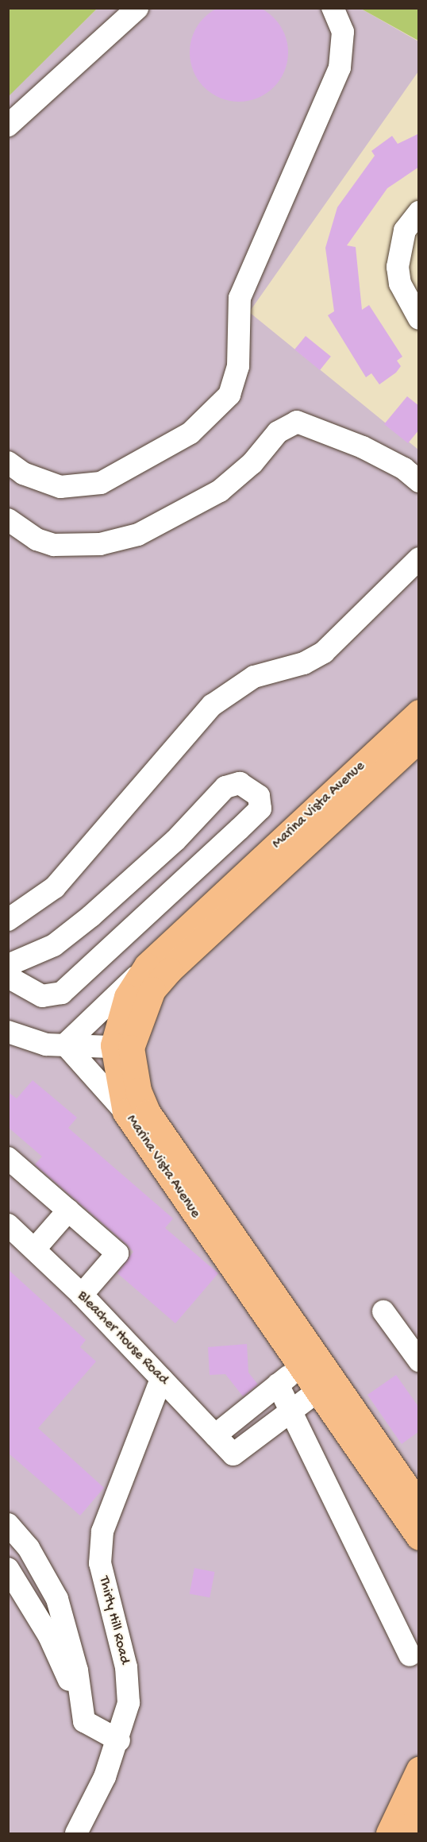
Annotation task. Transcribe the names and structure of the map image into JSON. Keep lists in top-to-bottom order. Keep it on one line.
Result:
{"streets":{"main road":["Marina Vista Avenue"],"street":["Bleacher House Road","Thirty Hill Road"]},"crossings":[["Bleacher House Road","Thirty Hill Road"]]}
